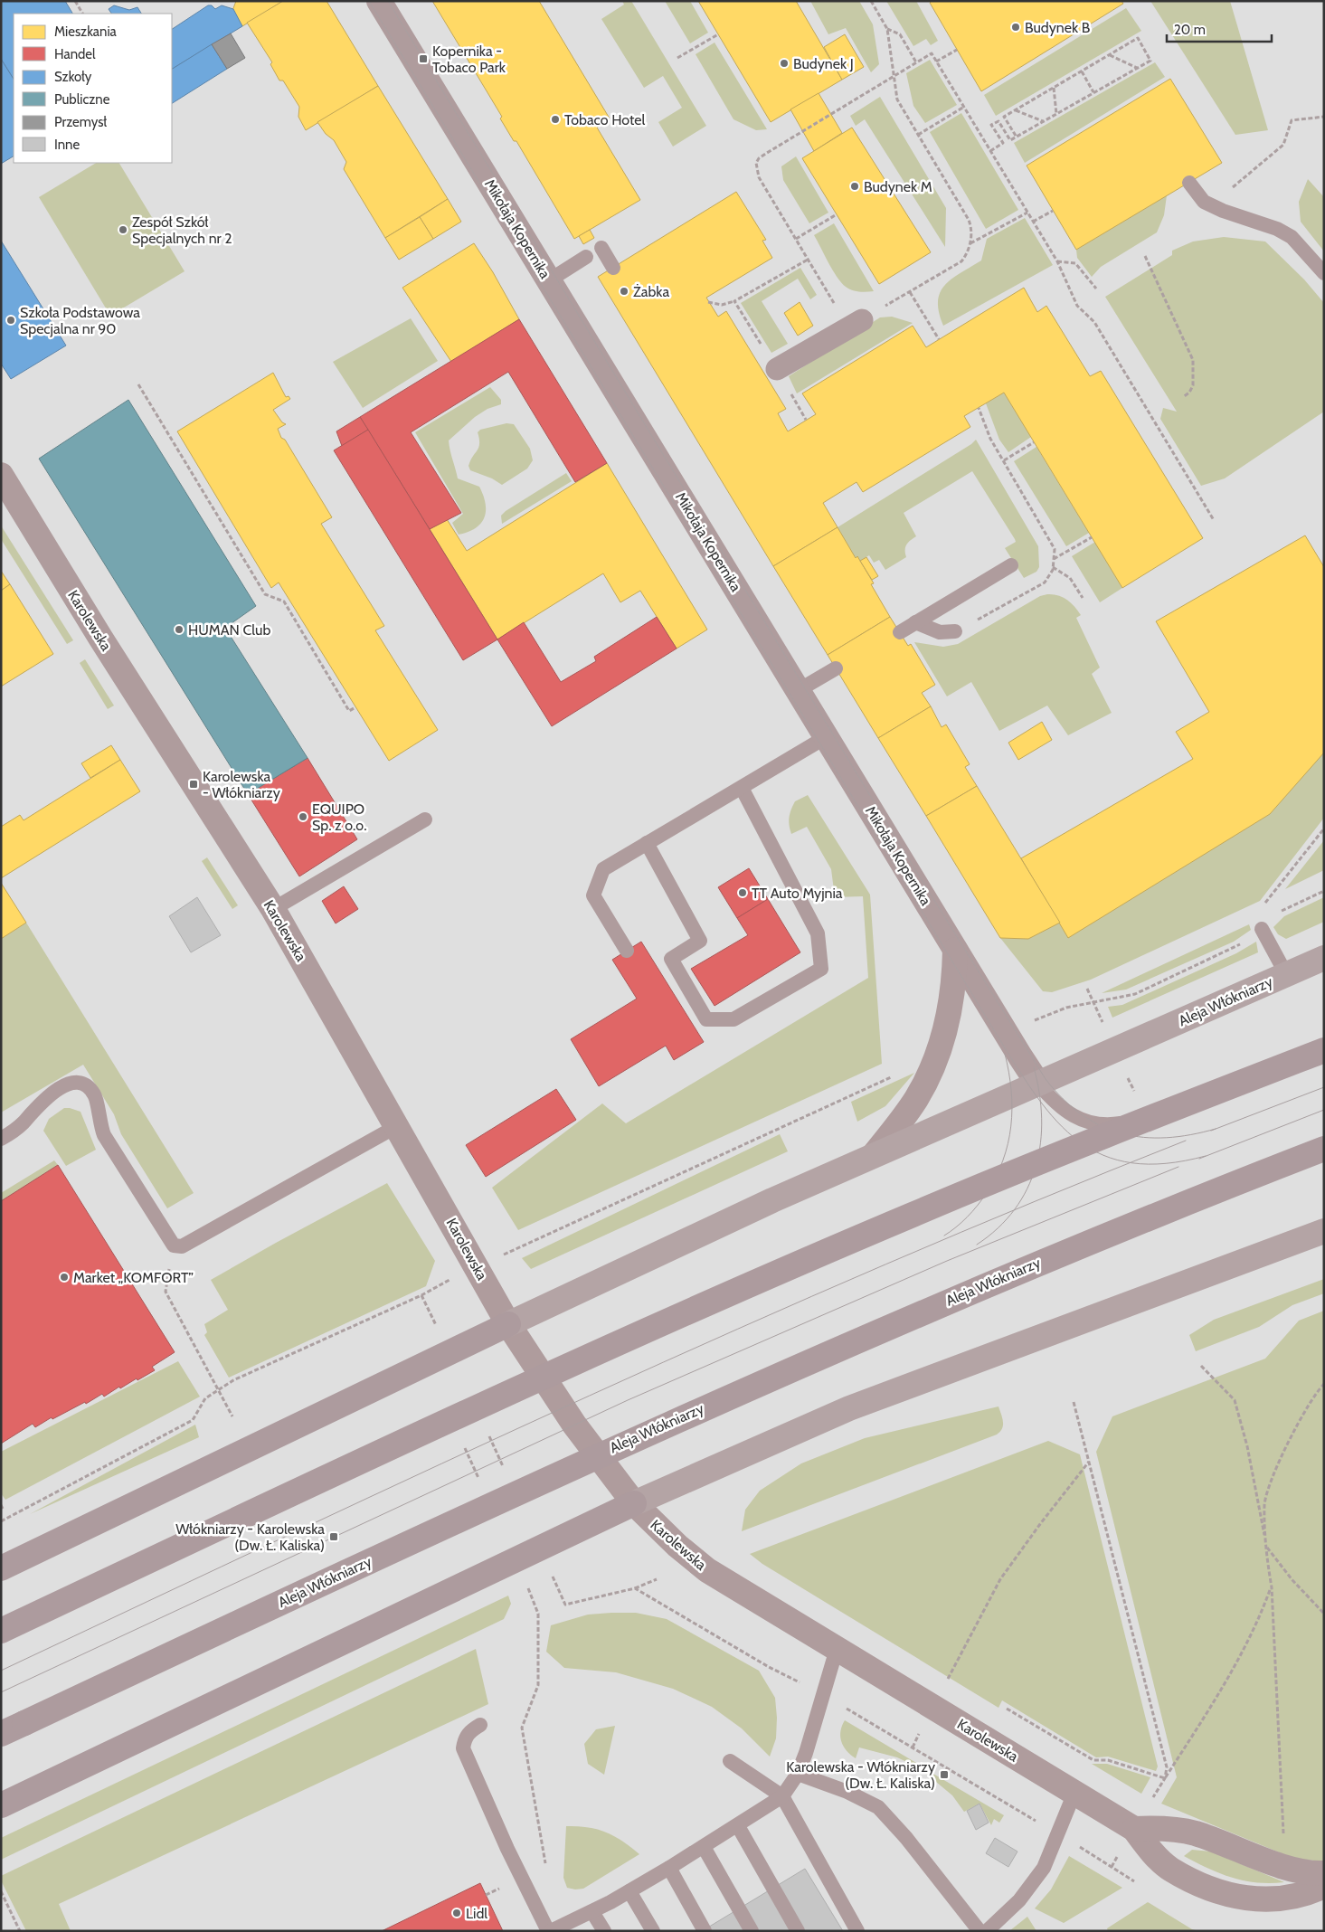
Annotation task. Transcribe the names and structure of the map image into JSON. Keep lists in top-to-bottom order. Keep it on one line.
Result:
{"streets":{"main road":["Aleja Włókniarzy"],"street":["Mikołaja Kopernika","Karolewska"]},"crossings":[["Mikołaja Kopernika","Aleja Włókniarzy"],["Karolewska","Aleja Włókniarzy"]],"places":{"other":["Budynek B","Budynek J","Tobaco Hotel","Budynek M","Zespół Szkół Specjalnych nr 2","Żabka","Szkoła Podstawowa Specjalna nr 90","HUMAN Club","EQUIPO Sp. z o.o.","TT Auto Myjnia","Market „KOMFORT”","Lidl"],"transit":["Kopernika - Tobaco Park","Karolewska - Włókniarzy","Włókniarzy - Karolewska (Dw. Ł. Kaliska)","Karolewska - Włókniarzy (Dw. Ł. Kaliska)"]},"legend":["Mieszkania","Handel","Szkoły","Publiczne","Przemysł","Inne"],"scale_bar":"20 m"}
